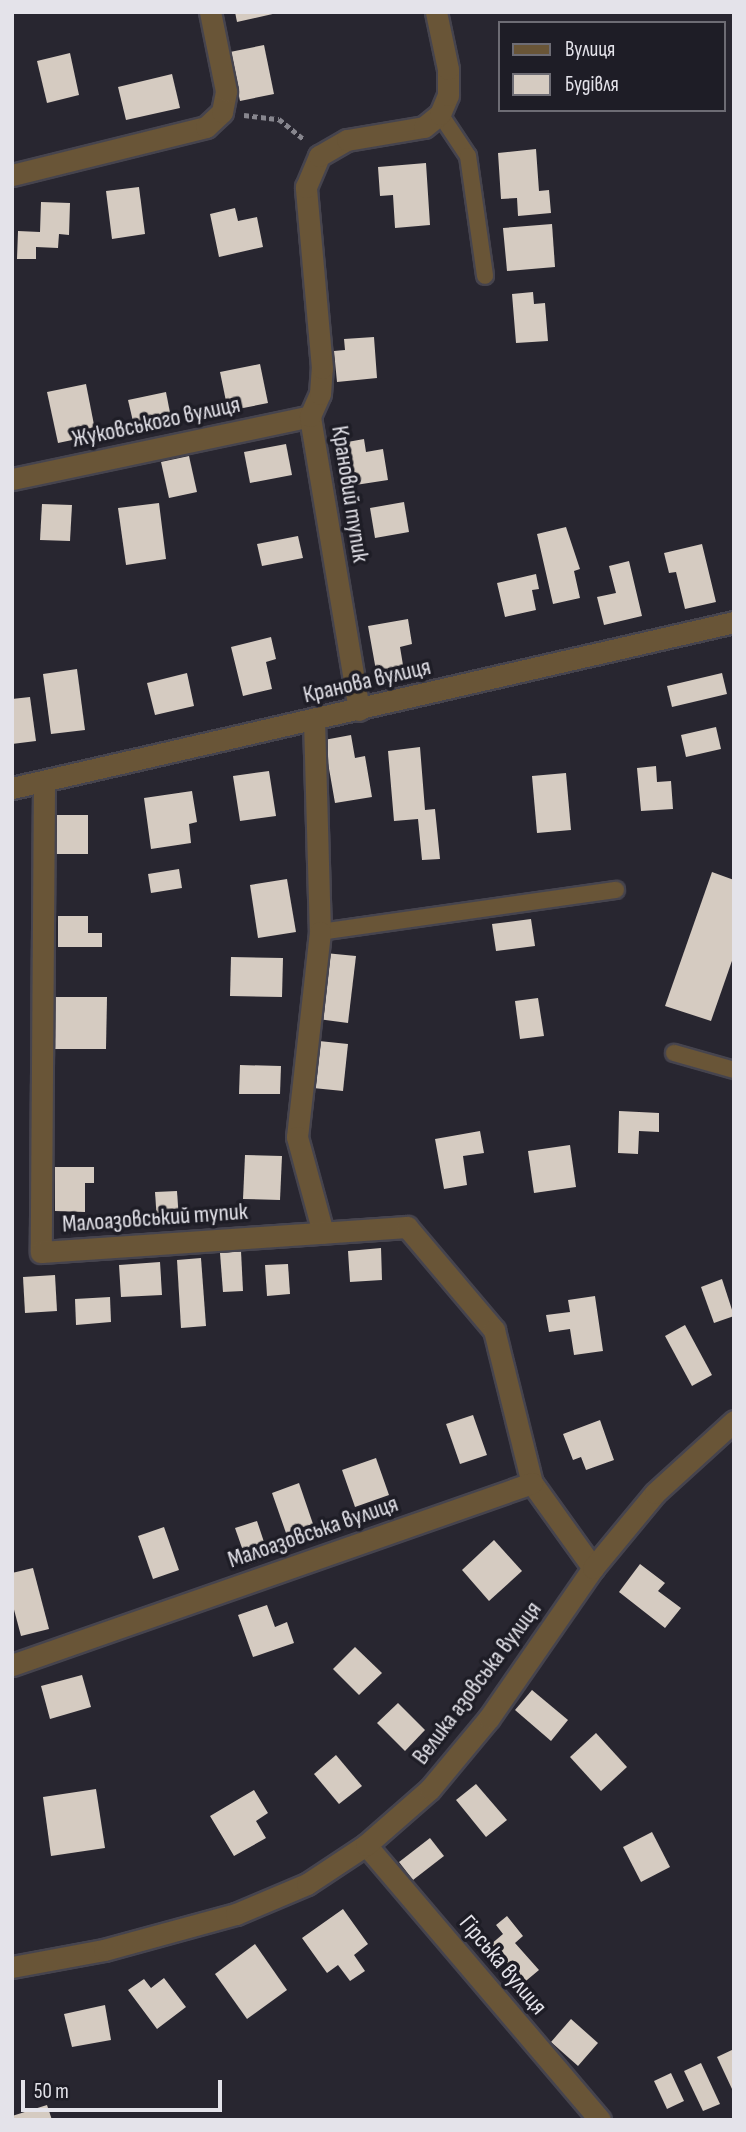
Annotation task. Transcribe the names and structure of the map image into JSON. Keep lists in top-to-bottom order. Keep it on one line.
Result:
{"streets":{"street":["Жуковського вулиця","Крановий тупик","Кранова вулиця","Малоазовський тупик","Малоазовська вулиця","Велика азовська вулиця","Гірська вулиця"]},"crossings":[["Жуковського вулиця","Крановий тупик"],["Крановий тупик","Кранова вулиця"],["Кранова вулиця","Малоазовський тупик"],["Малоазовський тупик","Малоазовська вулиця"],["Велика азовська вулиця","Гірська вулиця"]],"legend":["Вулиця","Будівля"],"scale_bar":"50 m"}
